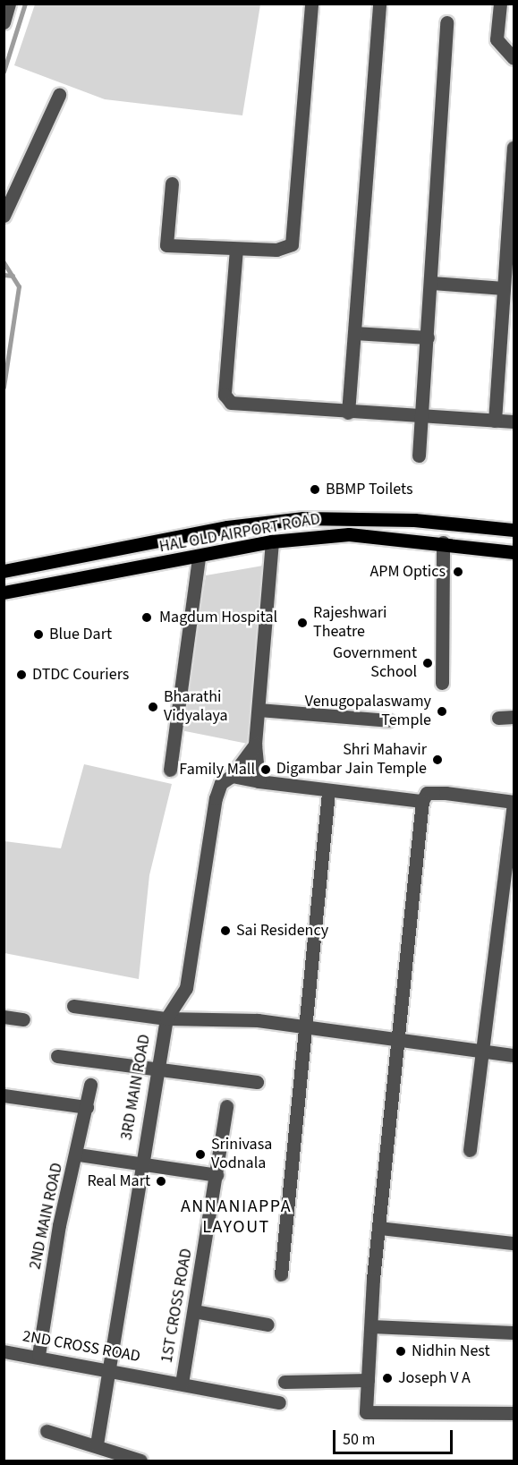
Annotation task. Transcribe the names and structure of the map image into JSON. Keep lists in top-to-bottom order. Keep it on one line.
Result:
{"streets":{"main road":["HAL OLD AIRPORT ROAD"],"street":["3RD MAIN ROAD","2ND MAIN ROAD","1ST CROSS ROAD","2ND CROSS ROAD"]},"crossings":[["3RD MAIN ROAD","2ND CROSS ROAD"],["2ND MAIN ROAD","2ND CROSS ROAD"],["1ST CROSS ROAD","2ND CROSS ROAD"]],"districts":["ANNANIAPPA LAYOUT"],"places":["BBMP Toilets","APM Optics","Magdum Hospital","Rajeshwari Theatre","Blue Dart","Government School","DTDC Couriers","Bharathi Vidyalaya","Venugopalaswamy Temple","Shri Mahavir Digambar Jain Temple","Family Mall","Sai Residency","Srinivasa Vodnala","Real Mart","Nidhin Nest","Joseph V A"],"scale_bar":"50 m"}
